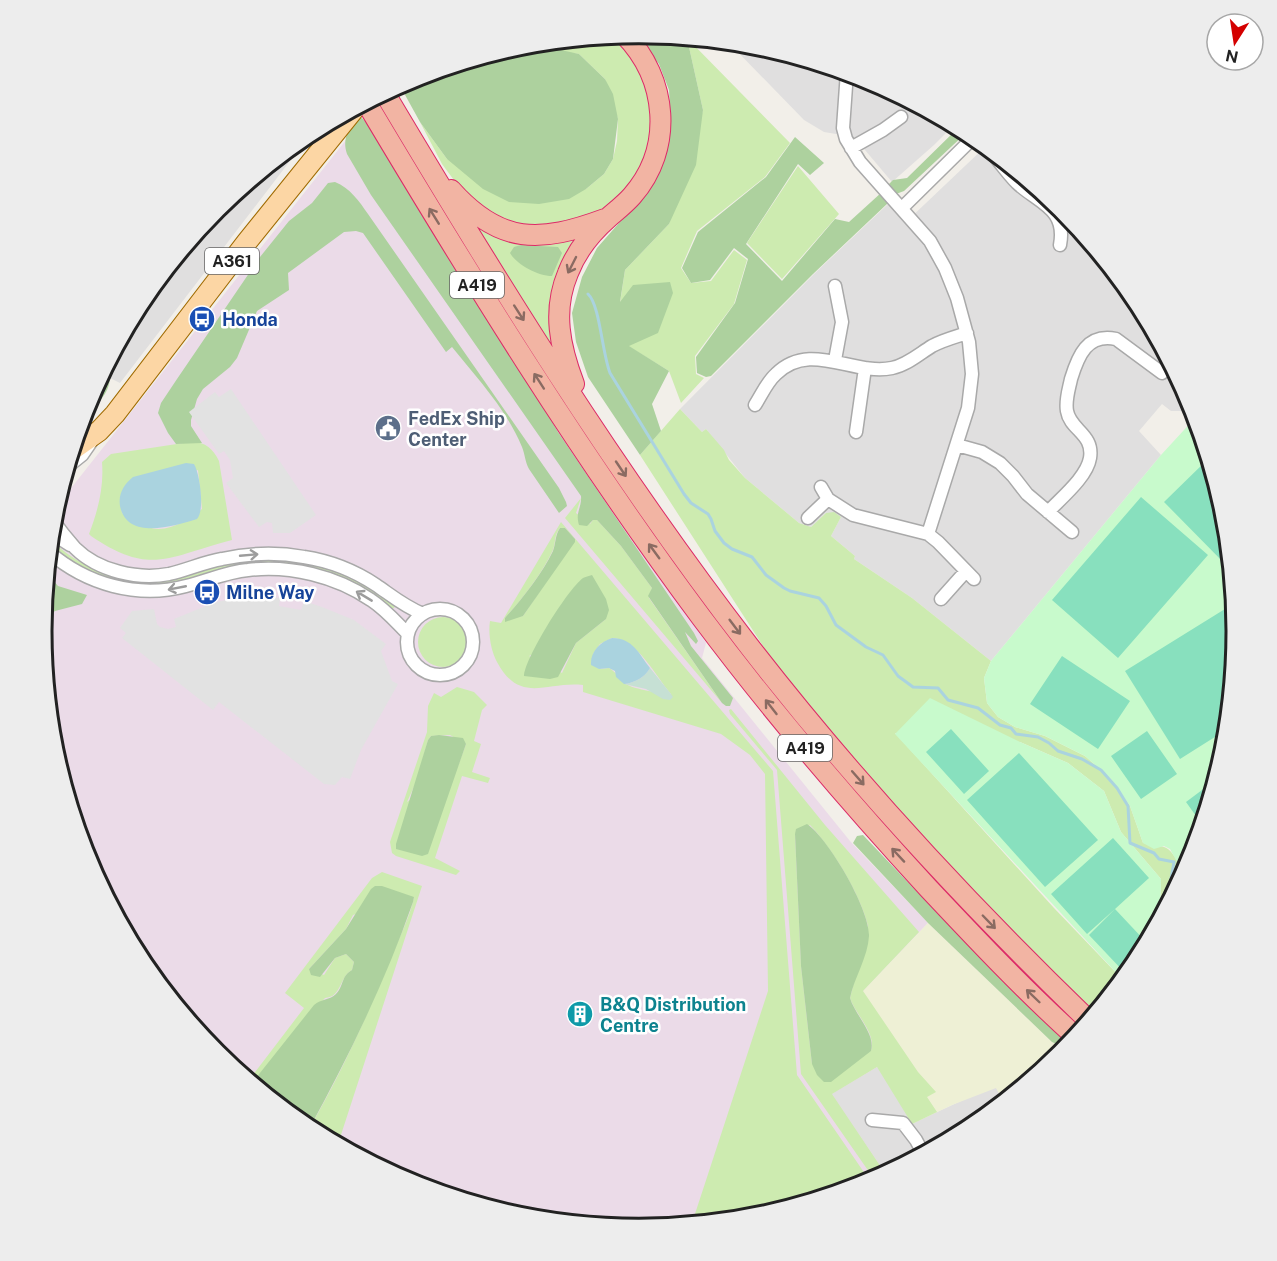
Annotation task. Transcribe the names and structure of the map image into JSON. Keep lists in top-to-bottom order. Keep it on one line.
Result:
{"streets":{"highway":["A419"],"main road":["A361"]},"places":{"bus stop":["Honda","Milne Way"],"public building":["FedEx Ship Center"],"building":["B&Q Distribution Centre"]},"north":"bottom"}
